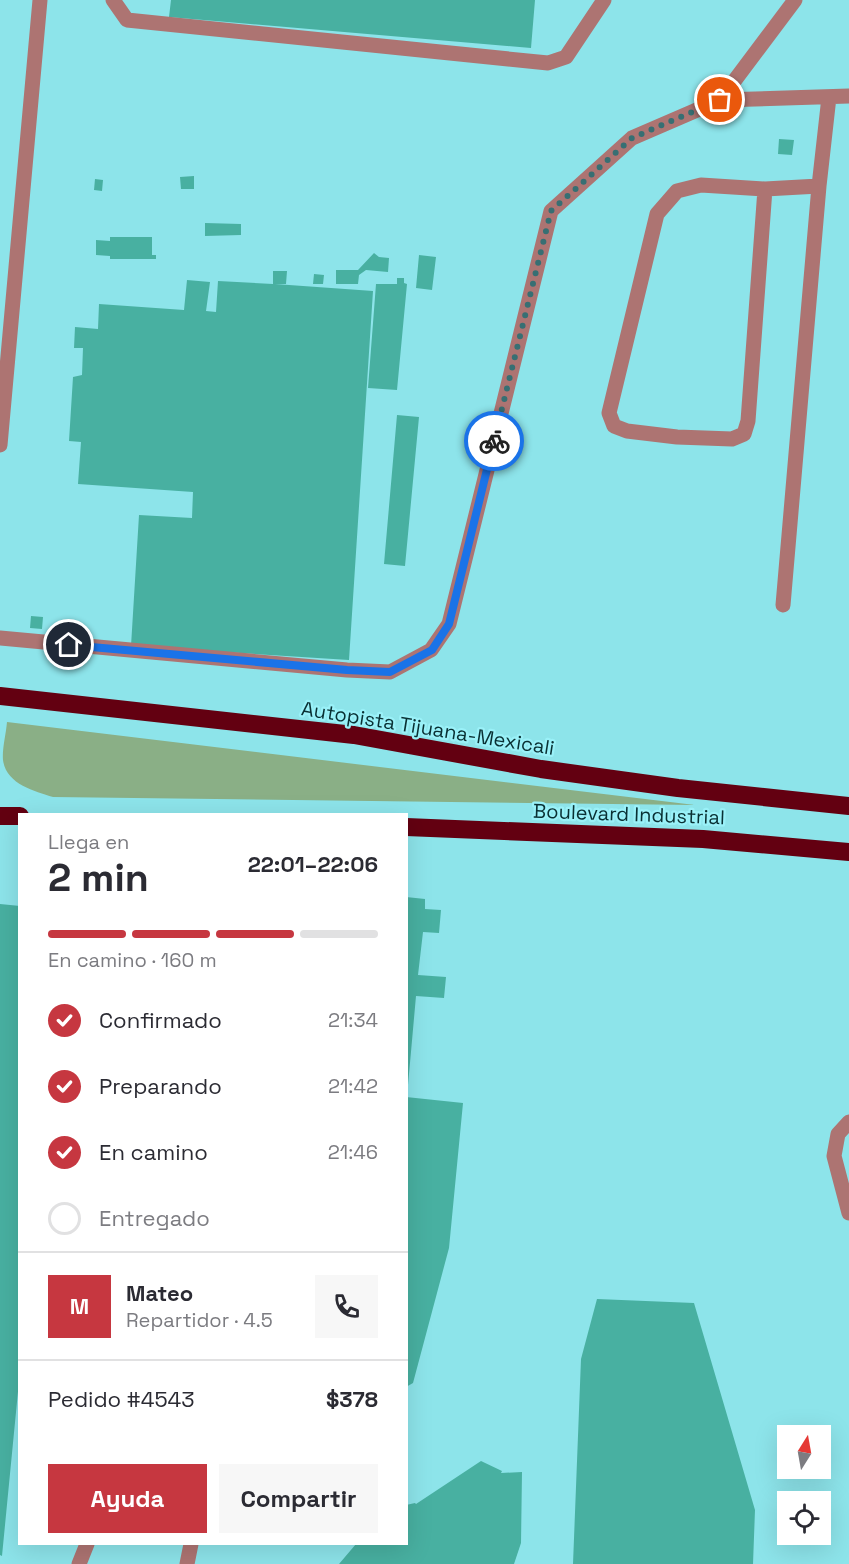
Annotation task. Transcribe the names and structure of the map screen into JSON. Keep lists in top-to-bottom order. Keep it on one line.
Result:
{"streets":{"highway":["Autopista Tijuana-Mexicali","Boulevard Industrial"]},"north":"top","page":{"heading":["2 min","Llega en","22:01–22:06"],"panel":["Mateo","Repartidor · 4.5","Pedido #4543","$378"],"bar":"En camino · 160 m","list":[["Confirmado","21:34"],["Preparando","21:42"],["En camino","21:46"],"Entregado"],"round":"M","buttons":["Ayuda","Compartir"]}}
